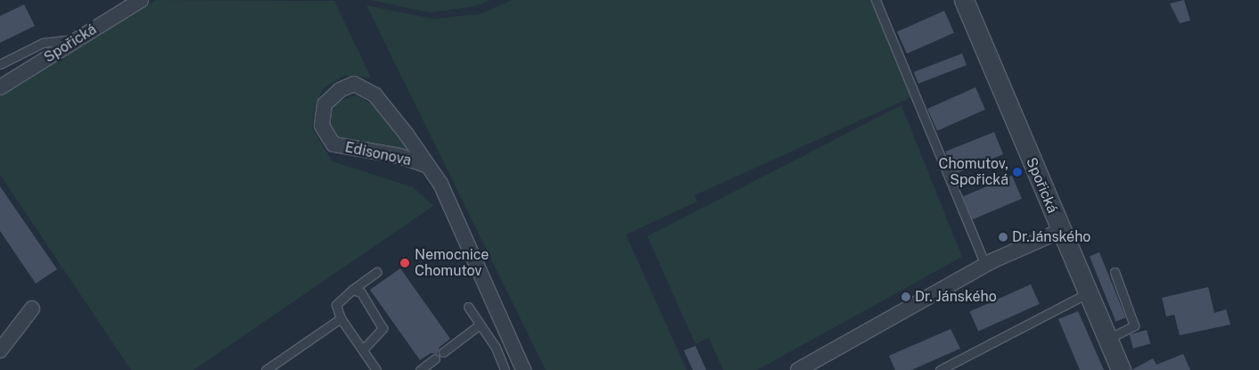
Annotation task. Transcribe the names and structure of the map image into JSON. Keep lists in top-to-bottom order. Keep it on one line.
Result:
{"streets":{"street":["Spořická","Edisonova"]},"places":["Chomutov, Spořická","Dr.Jánského","Nemocnice Chomutov","Dr. Jánského"]}
